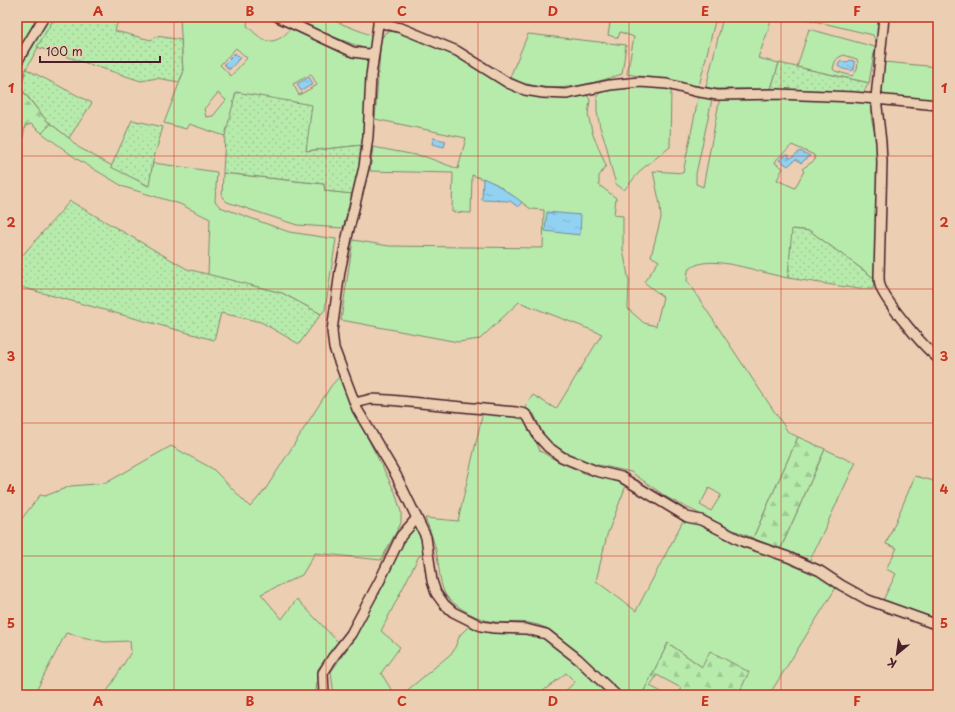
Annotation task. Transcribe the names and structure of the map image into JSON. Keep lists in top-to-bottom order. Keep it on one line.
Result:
{"scale_bar":"100 m","north":"bottom left","grid":{"columns":["A","B","C","D","E","F"],"rows":["1","2","3","4","5"]}}
